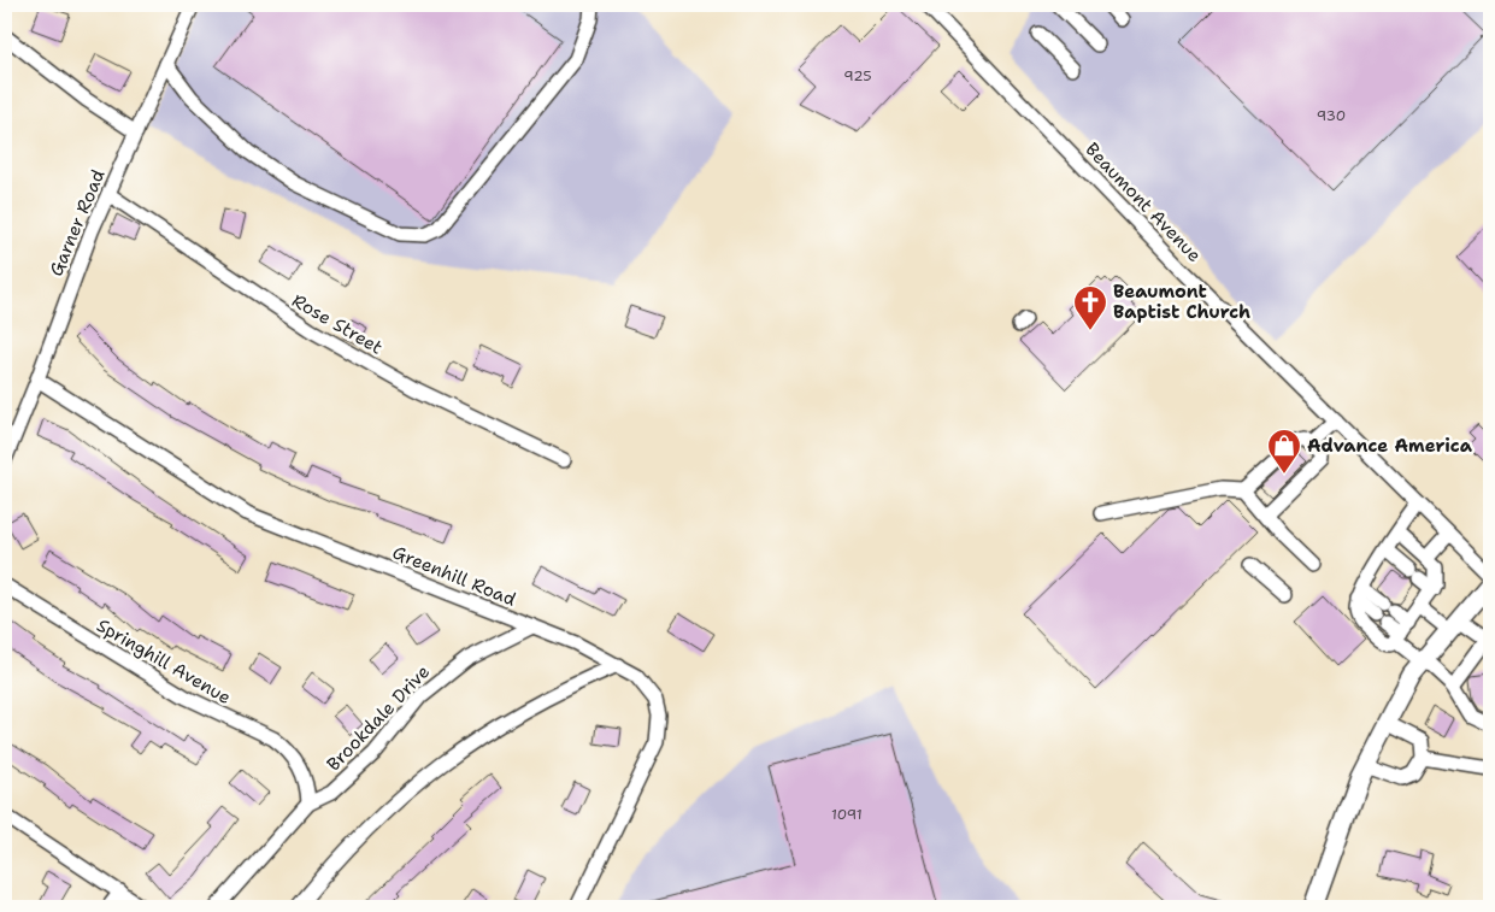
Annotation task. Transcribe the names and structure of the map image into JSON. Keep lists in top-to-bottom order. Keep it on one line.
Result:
{"streets":{"street":["Beaumont Avenue","Garner Road","Rose Street","Greenhill Road","Springhill Avenue","Brookdale Drive"]},"crossings":[["Garner Road","Rose Street"],["Garner Road","Greenhill Road"],["Greenhill Road","Brookdale Drive"],["Springhill Avenue","Brookdale Drive"]],"places":{"church":["Beaumont Baptist Church"],"shop":["Advance America"]},"house_numbers":["925","930","1091"]}
